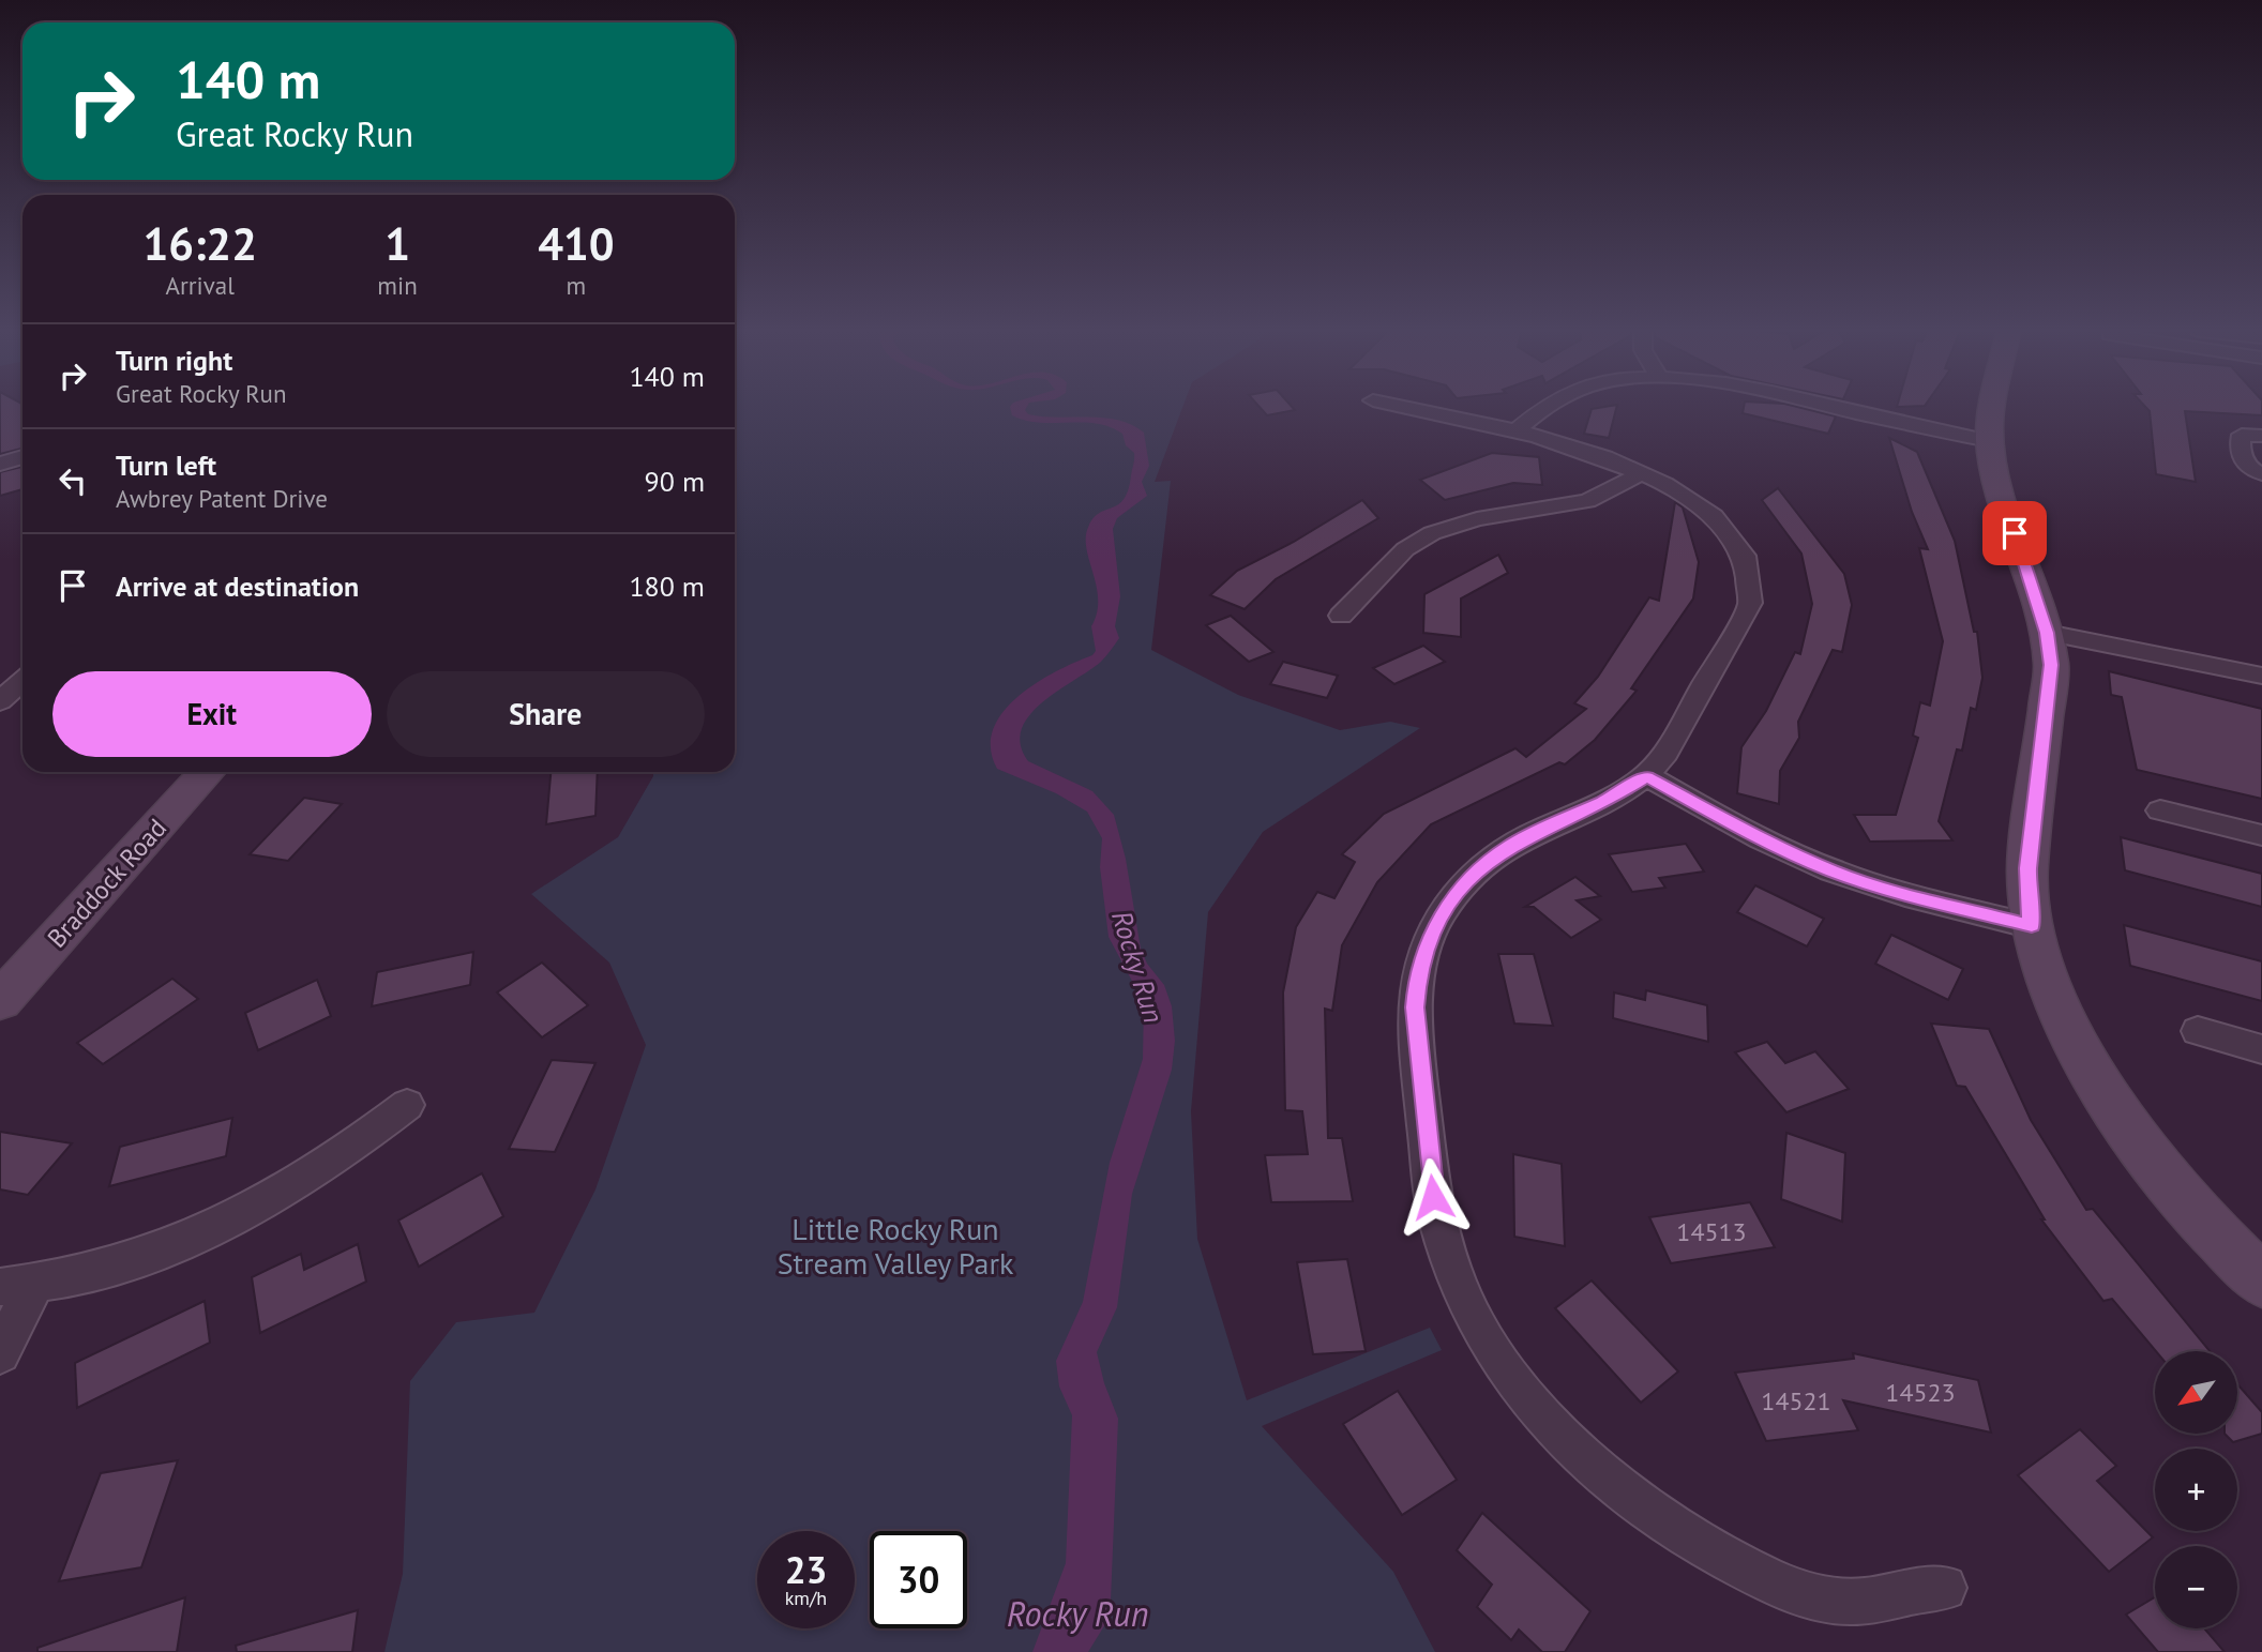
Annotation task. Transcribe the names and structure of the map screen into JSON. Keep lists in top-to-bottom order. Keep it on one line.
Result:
{"streets":{"street":["Braddock Road"]},"water":["Rocky Run"],"parks":["Little Rocky Run Stream Valley Park"],"house_numbers":["14513","14523","14521"],"north":"bottom left","page":{"turn":["140 m","Great Rocky Run"],"eta":["16:22","Arrival","1","min","410","m"],"list":[{"name":"Turn right","note":"Great Rocky Run","value":"140 m"},{"name":"Turn left","note":"Awbrey Patent Drive","value":"90 m"},{"name":"Arrive at destination","value":"180 m"}],"buttons":["Exit","Share"],"map_buttons":["+","−"],"speed":"23 km/h","limit":"30"}}
